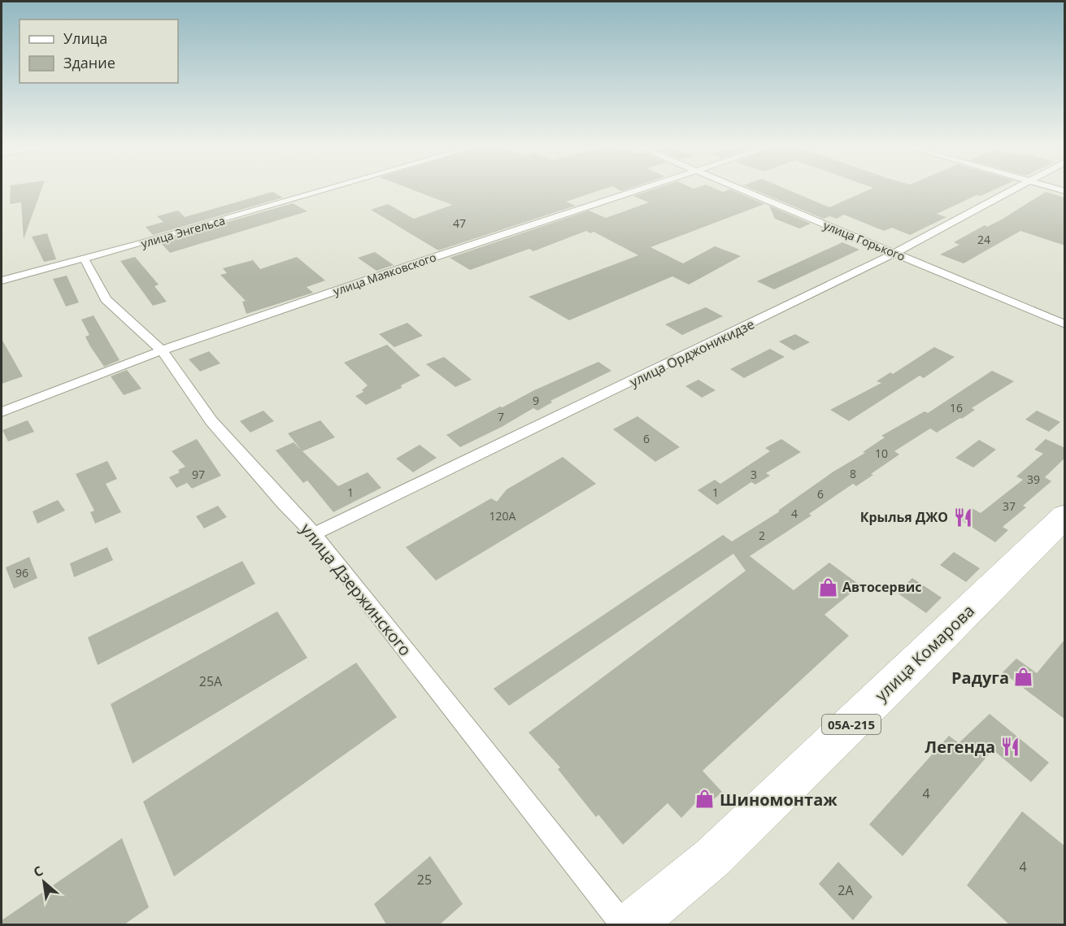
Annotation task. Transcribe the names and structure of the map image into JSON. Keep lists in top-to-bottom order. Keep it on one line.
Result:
{"streets":{"highway":["улица Комарова","05А-215"],"street":["улица Энгельса","улица Горького","улица Маяковского","улица Орджоникидзе","улица Дзержинского"]},"crossings":[["улица Энгельса","улица Дзержинского"],["улица Горького","улица Орджоникидзе"],["улица Маяковского","улица Дзержинского"],["улица Орджоникидзе","улица Дзержинского"]],"places":{"restaurant":["Крылья ДЖО","Легенда"],"shop":["Автосервис","Радуга","Шиномонтаж"]},"house_numbers":["47","24","9","16","7","6","10","8","97","3","39","1","1","6","37","4","120А","2","96","25А","4","4","25","2А"],"legend":["Улица","Здание"],"north":"top left"}
